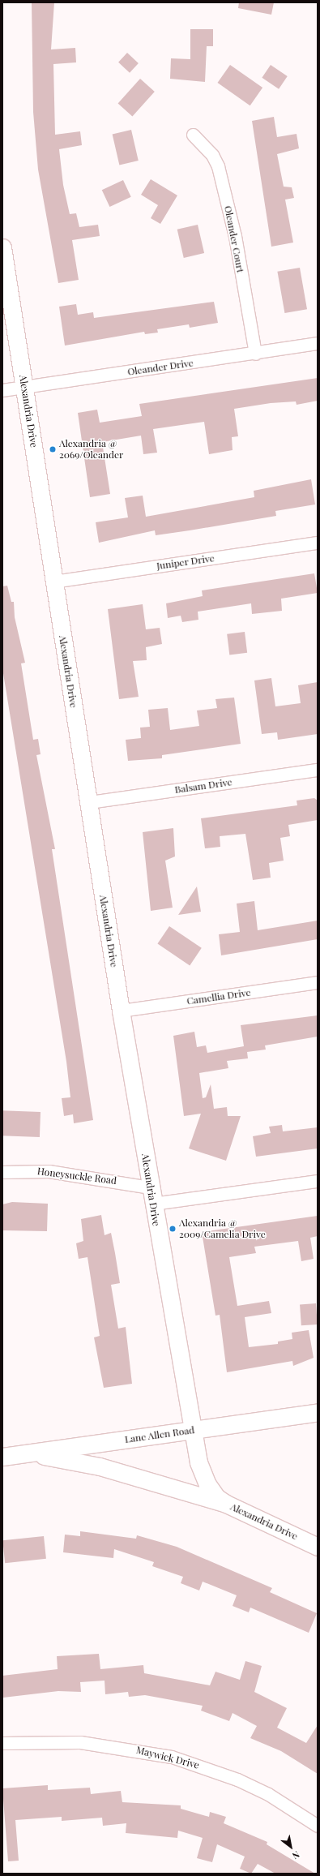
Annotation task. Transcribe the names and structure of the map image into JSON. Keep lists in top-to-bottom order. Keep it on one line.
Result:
{"streets":{"street":["Oleander Court","Oleander Drive","Alexandria Drive","Juniper Drive","Balsam Drive","Camellia Drive","Honeysuckle Road","Lane Allen Road","Maywick Drive"]},"crossings":[["Oleander Court","Oleander Drive"],["Oleander Drive","Alexandria Drive"],["Alexandria Drive","Juniper Drive"],["Alexandria Drive","Balsam Drive"],["Alexandria Drive","Camellia Drive"],["Alexandria Drive","Honeysuckle Road"],["Alexandria Drive","Lane Allen Road"]],"places":["Alexandria @ 2069/Oleander","Alexandria @ 2009/Camelia Drive"],"north":"bottom right"}
